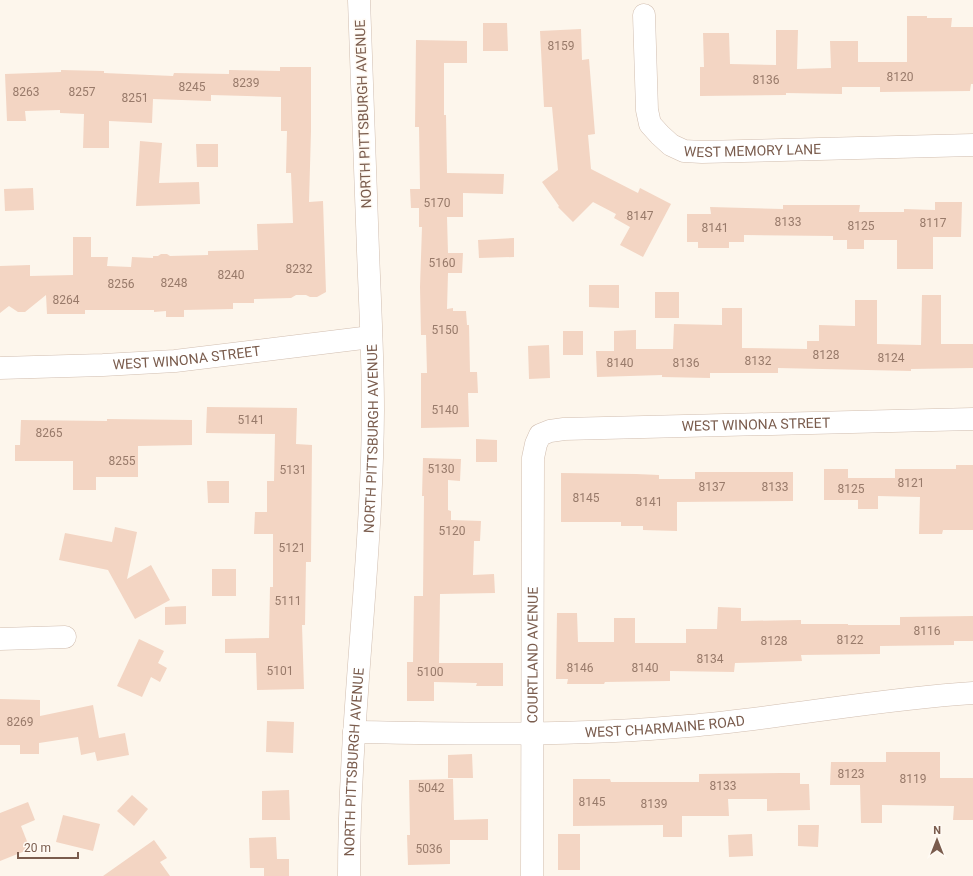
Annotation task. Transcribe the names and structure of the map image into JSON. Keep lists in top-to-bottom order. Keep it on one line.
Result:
{"streets":{"street":["NORTH PITTSBURGH AVENUE","WEST MEMORY LANE","WEST WINONA STREET","COURTLAND AVENUE","WEST CHARMAINE ROAD"]},"crossings":[["NORTH PITTSBURGH AVENUE","WEST WINONA STREET"],["NORTH PITTSBURGH AVENUE","WEST CHARMAINE ROAD"],["WEST WINONA STREET","COURTLAND AVENUE"],["COURTLAND AVENUE","WEST CHARMAINE ROAD"]],"house_numbers":["8159","8120","8136","8239","8245","8263","8257","8251","5170","8147","8133","8117","8125","8141","5160","8232","8240","8248","8256","8264","5150","8128","8124","8132","8140","8136","5140","5141","8265","8255","5130","5131","8121","8137","8133","8125","8145","8141","5120","5121","5111","8116","8122","8128","8134","8146","8140","5101","5100","8269","8123","8119","8133","5042","8145","8139","5036"],"scale_bar":"20 m","north":"top"}
